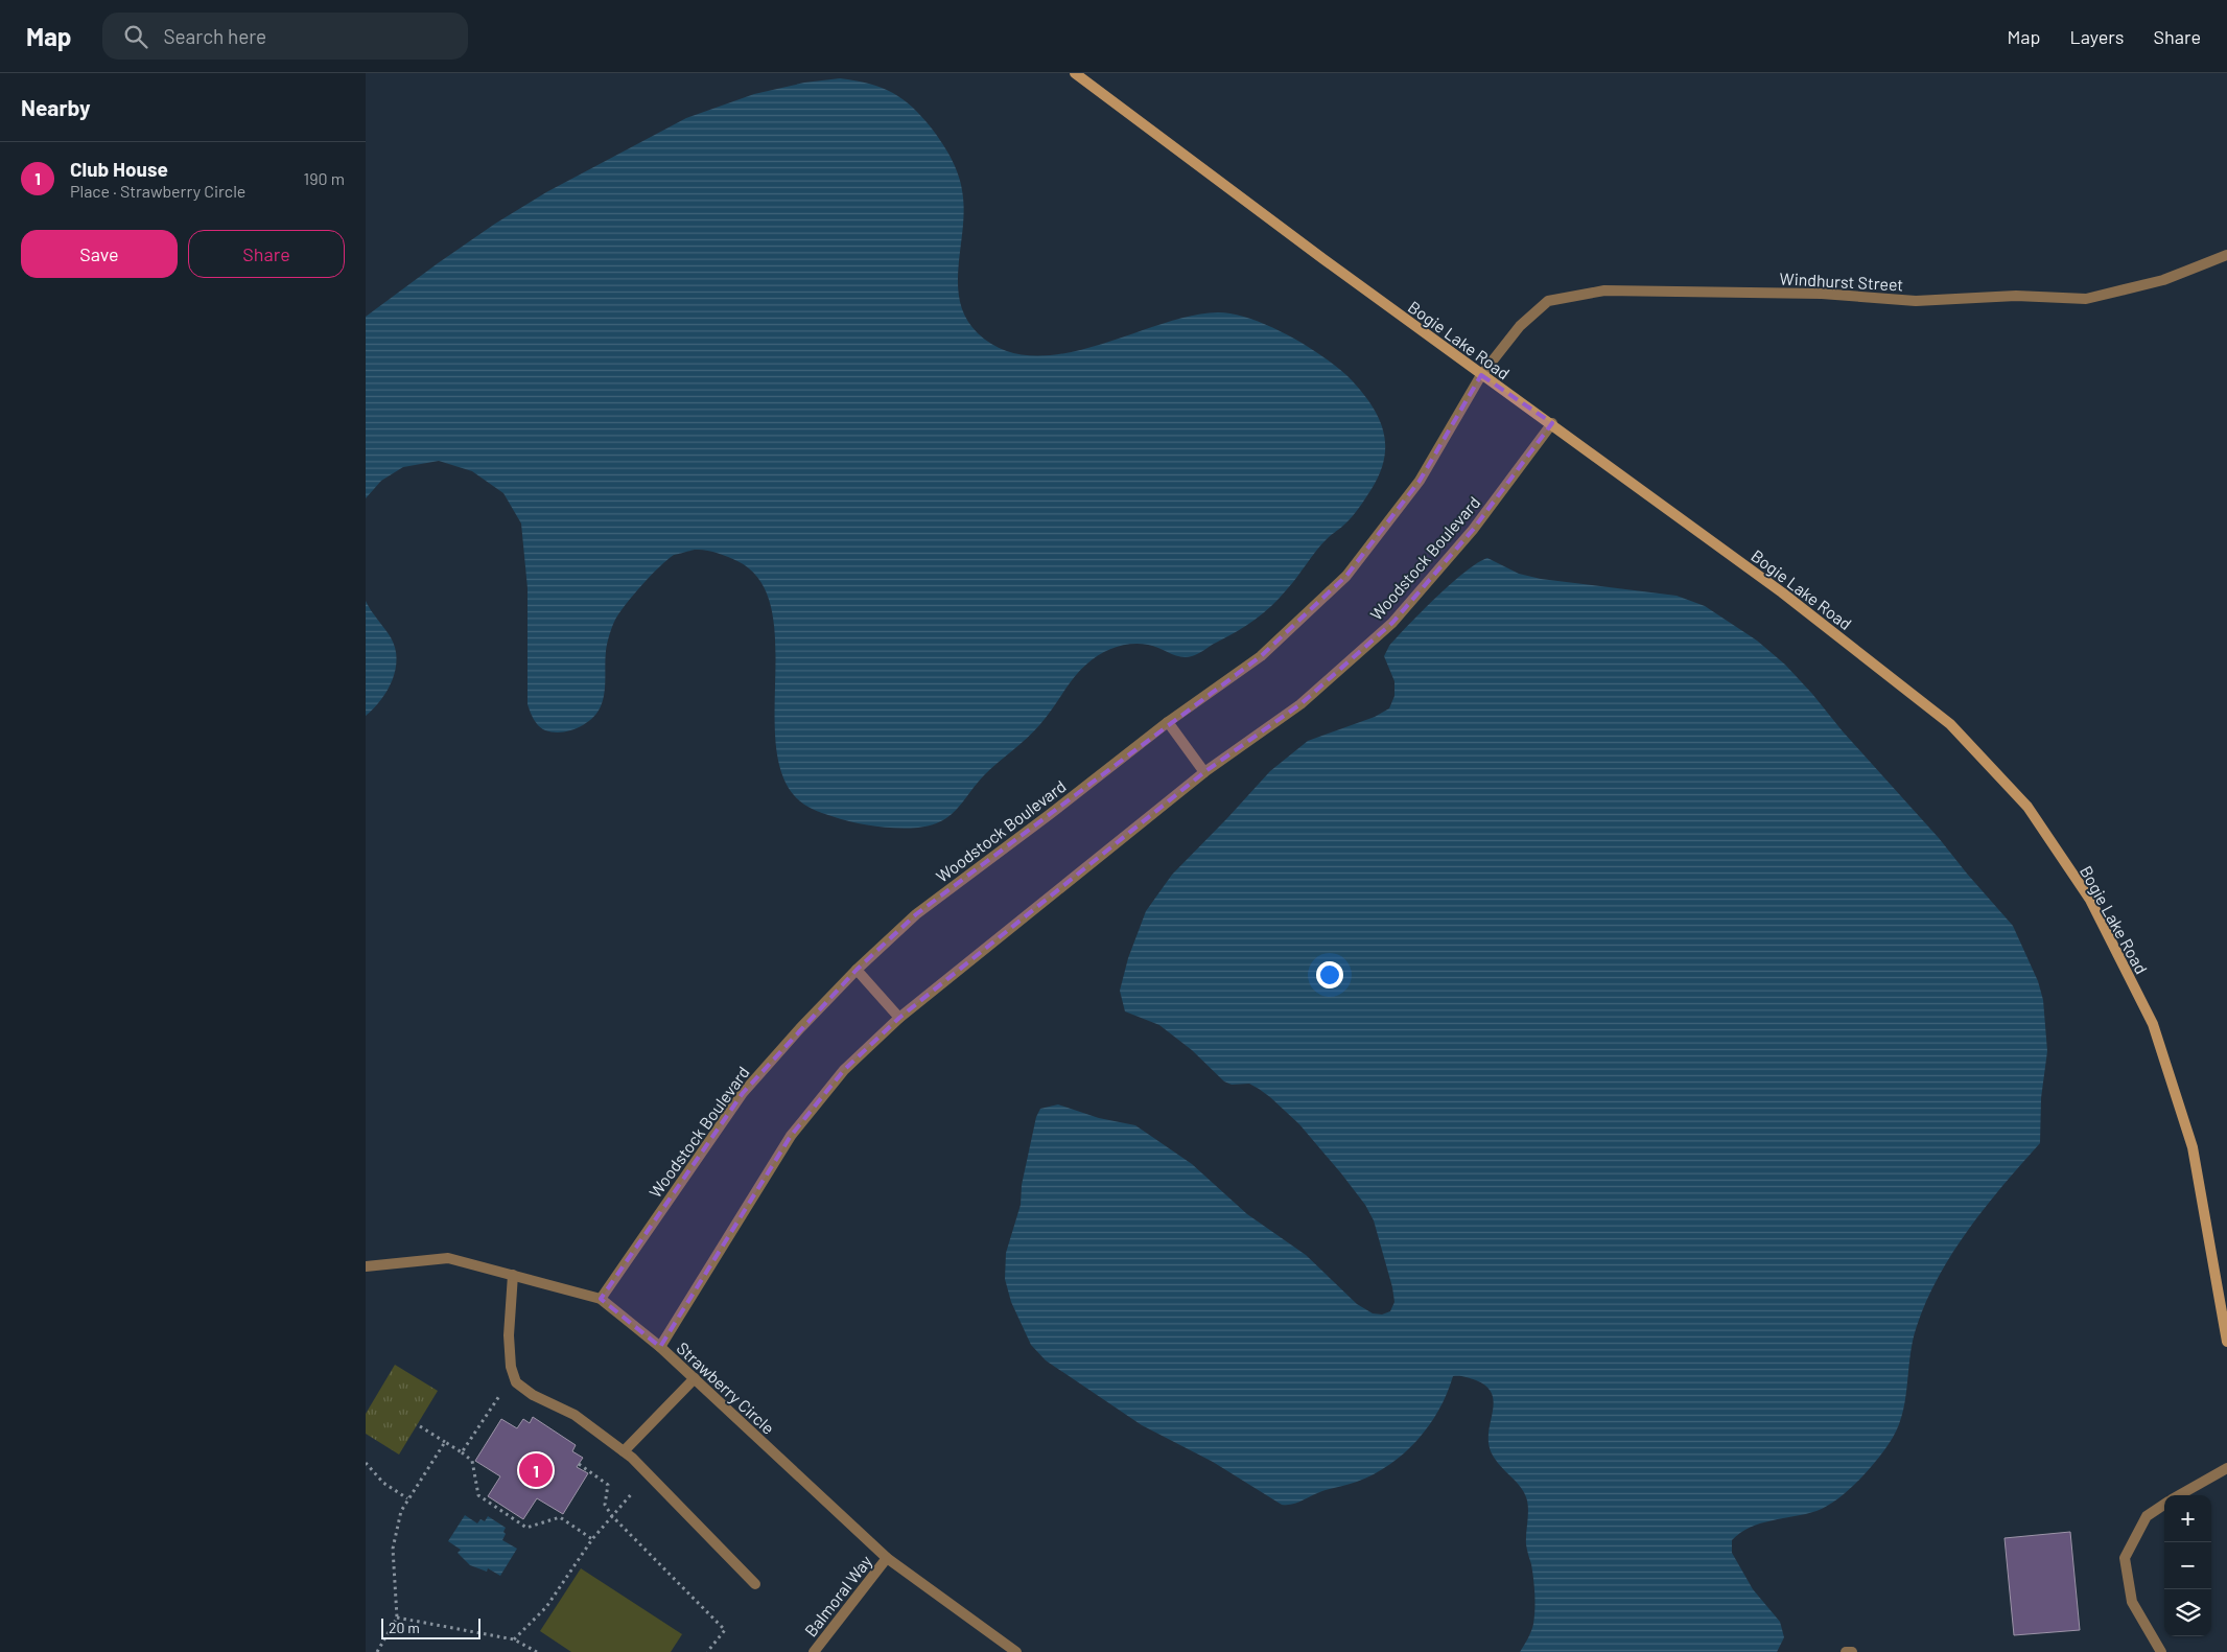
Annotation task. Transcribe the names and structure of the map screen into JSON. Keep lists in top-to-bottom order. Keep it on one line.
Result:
{"streets":{"main road":["Bogie Lake Road"],"street":["Windhurst Street","Woodstock Boulevard","Strawberry Circle","Balmoral Way"]},"crossings":[["Windhurst Street","Bogie Lake Road"],["Windhurst Street","Woodstock Boulevard"],["Bogie Lake Road","Woodstock Boulevard"],["Woodstock Boulevard","Strawberry Circle"],["Strawberry Circle","Balmoral Way"]],"scale_bar":"20 m","page":{"header":"Map","search":"Search here","nav":["Map","Layers","Share"],"heading":"Nearby","list":[{"mark":"1","name":"Club House","note":"Place · Strawberry Circle","value":"190 m"}],"buttons":["Save","Share"],"pins":"1","map_buttons":["+","−"],"scale":"20 m"}}
